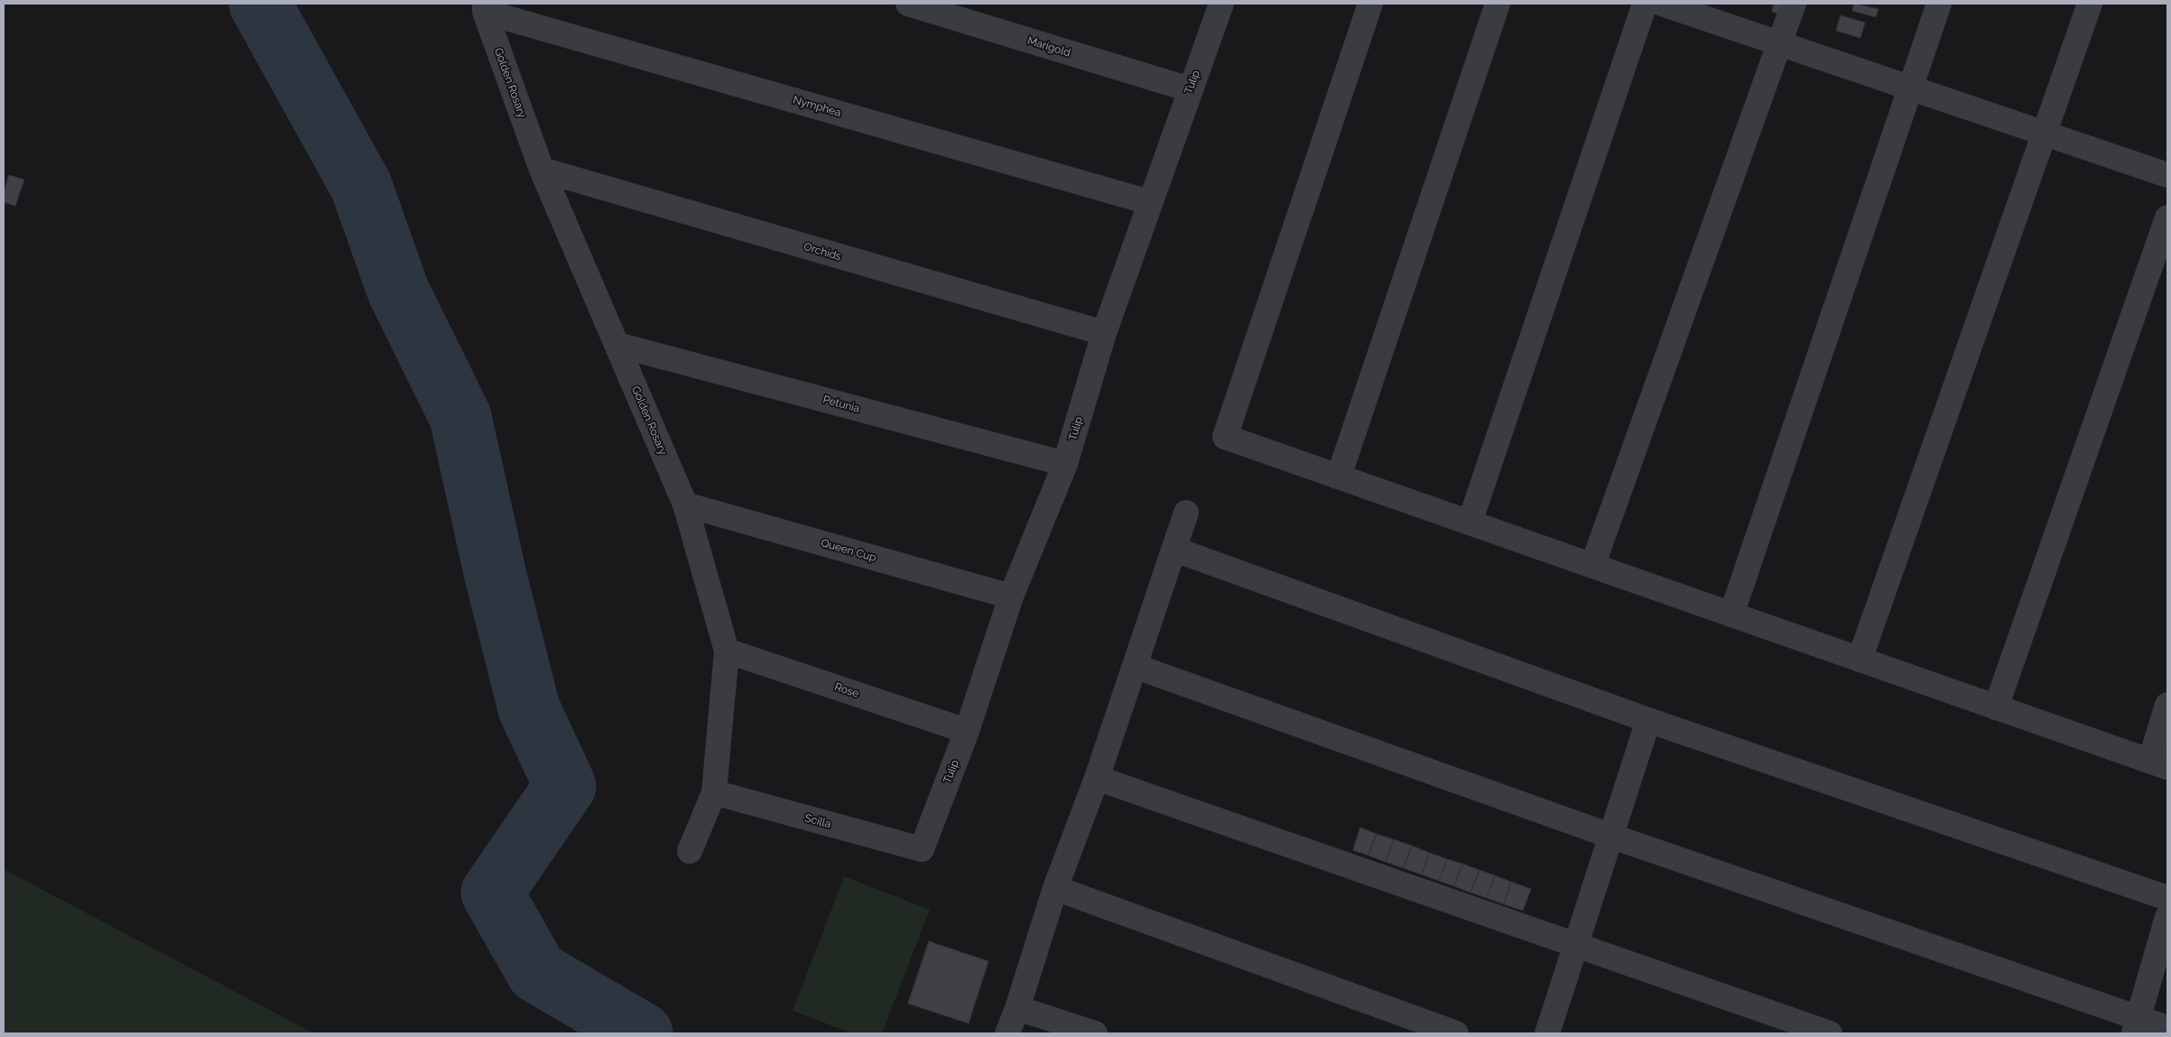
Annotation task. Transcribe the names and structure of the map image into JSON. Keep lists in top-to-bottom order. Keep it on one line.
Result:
{"streets":{"street":["Marigold","Tulip","Golden Rosary","Nymphea","Orchids","Petunia","Queen Cup","Rose","Scilla"]},"crossings":[["Marigold","Tulip"],["Tulip","Nymphea"],["Tulip","Orchids"],["Tulip","Petunia"],["Tulip","Queen Cup"],["Tulip","Rose"],["Tulip","Scilla"],["Golden Rosary","Nymphea"],["Golden Rosary","Orchids"],["Golden Rosary","Petunia"],["Golden Rosary","Queen Cup"],["Golden Rosary","Rose"],["Golden Rosary","Scilla"]]}
